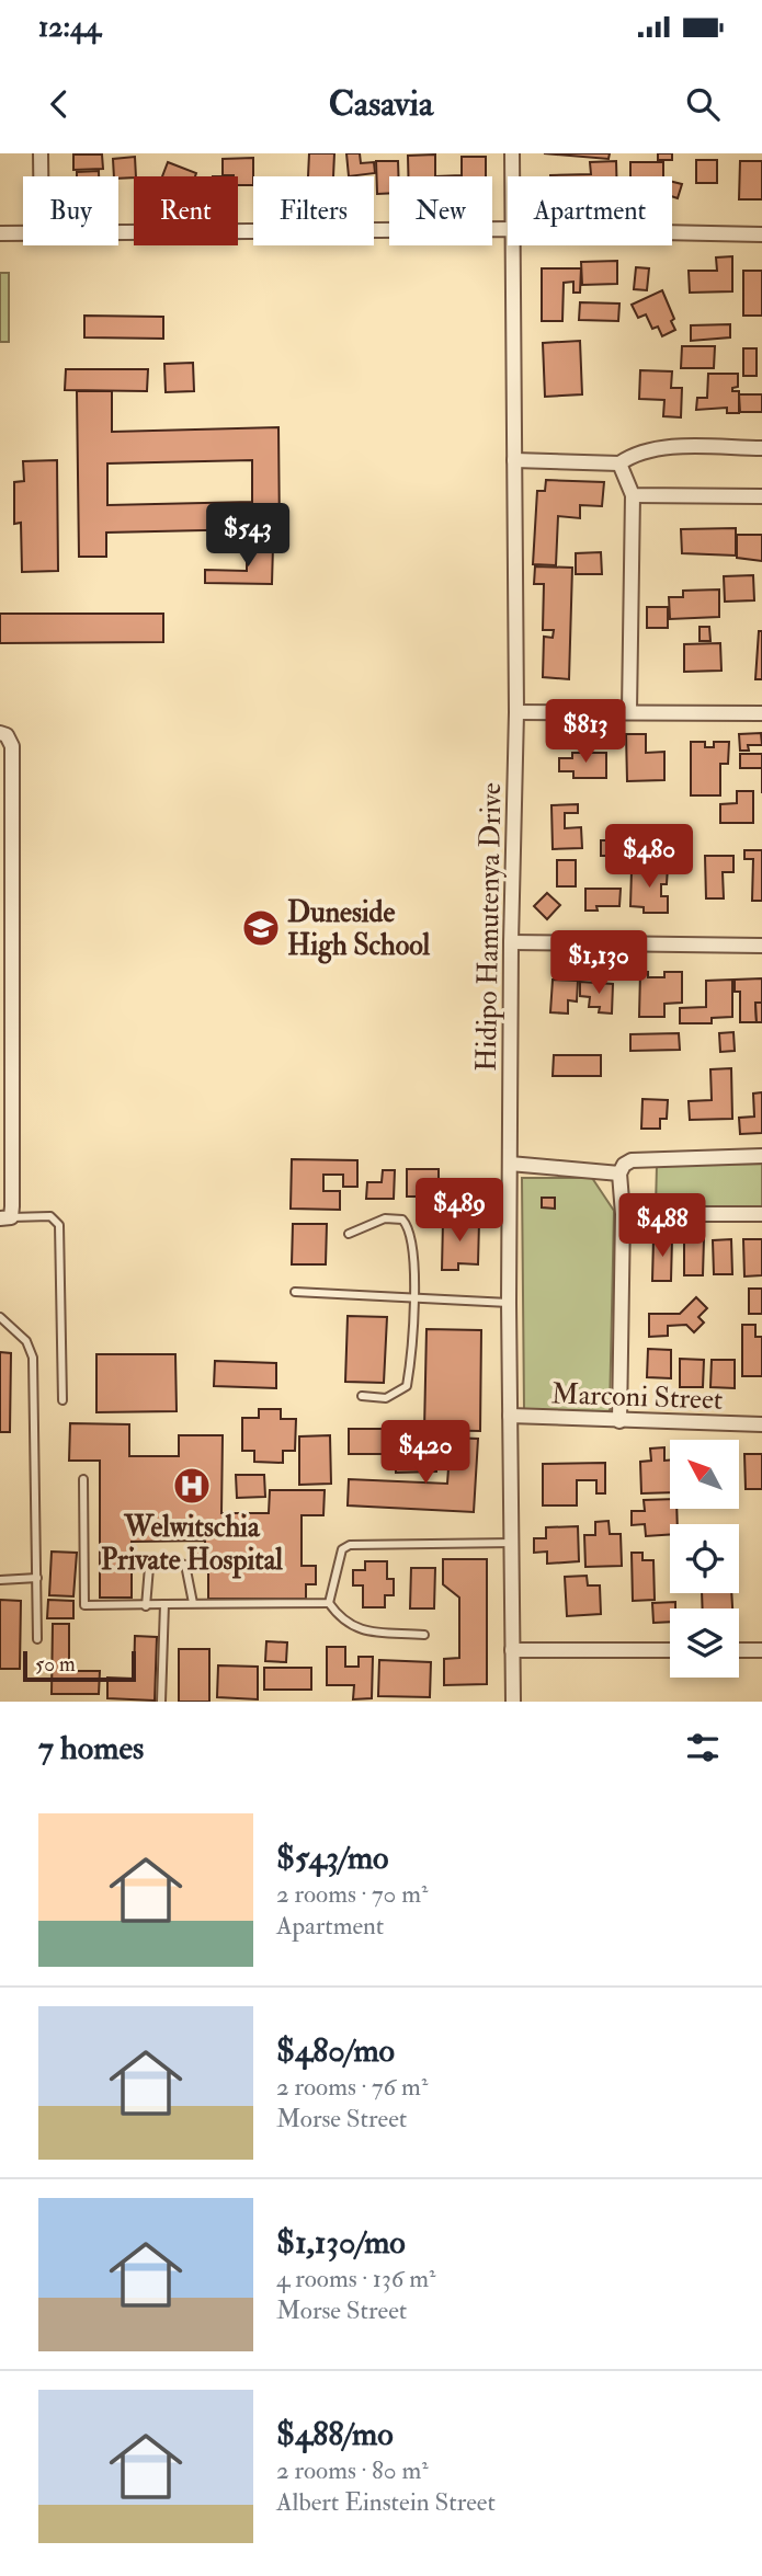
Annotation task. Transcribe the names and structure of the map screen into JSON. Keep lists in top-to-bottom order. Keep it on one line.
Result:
{"streets":{"street":["Hidipo Hamutenya Drive","Marconi Street"]},"crossings":[["Hidipo Hamutenya Drive","Marconi Street"]],"places":{"school or university":["Duneside High School"],"hospital":["Welwitschia Private Hospital"]},"scale_bar":"50 m","north":"top left","page":{"status":"12:44","header":"Casavia","chip":["Buy","Rent","Filters","New","Apartment"],"price":["$543","$813","$480","$1,130","$489","$488","$420"],"scale":"50 m","heading":"7 homes","list":[{"name":"$543/mo","note":"2 rooms · 70 m² · Apartment"},{"name":"$480/mo","note":"2 rooms · 76 m² · Morse Street"},{"name":"$1,130/mo","note":"4 rooms · 136 m² · Morse Street"},{"name":"$488/mo","note":"2 rooms · 80 m² · Albert Einstein Street"}]}}
